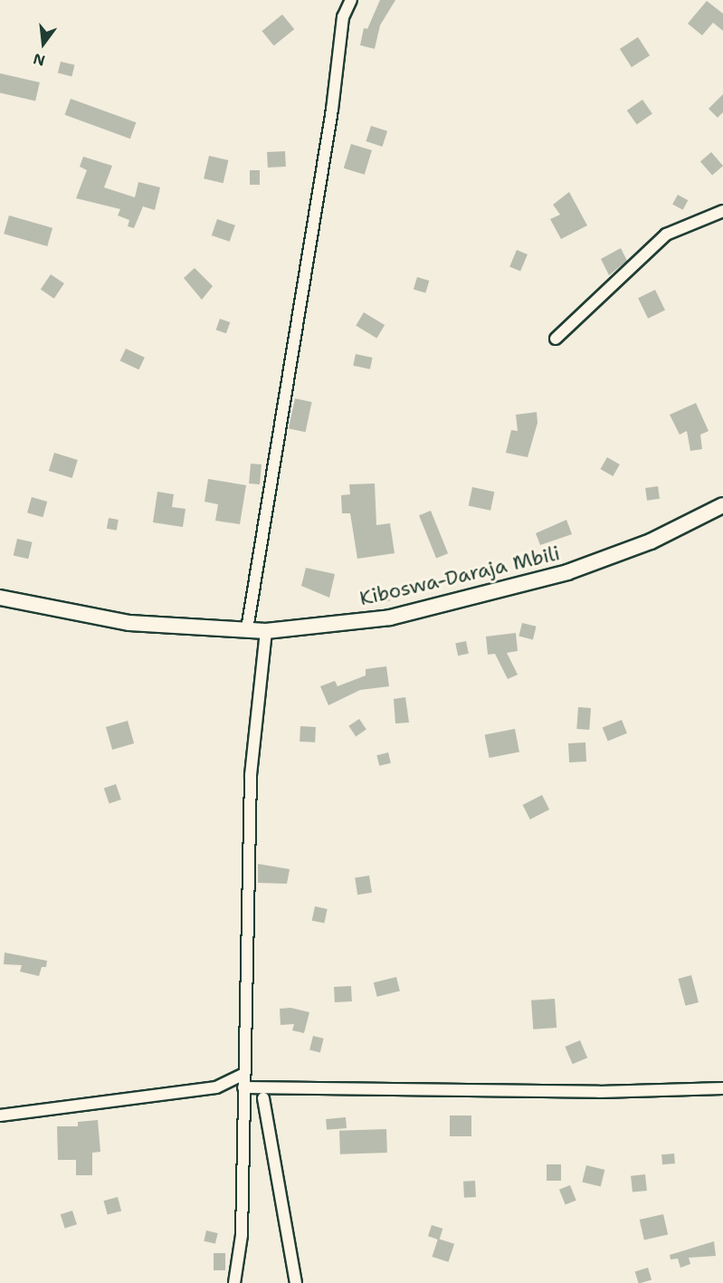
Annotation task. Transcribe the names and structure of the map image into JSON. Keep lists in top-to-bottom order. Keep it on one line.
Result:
{"streets":{"main road":["Kiboswa-Daraja Mbili"]},"north":"bottom"}
